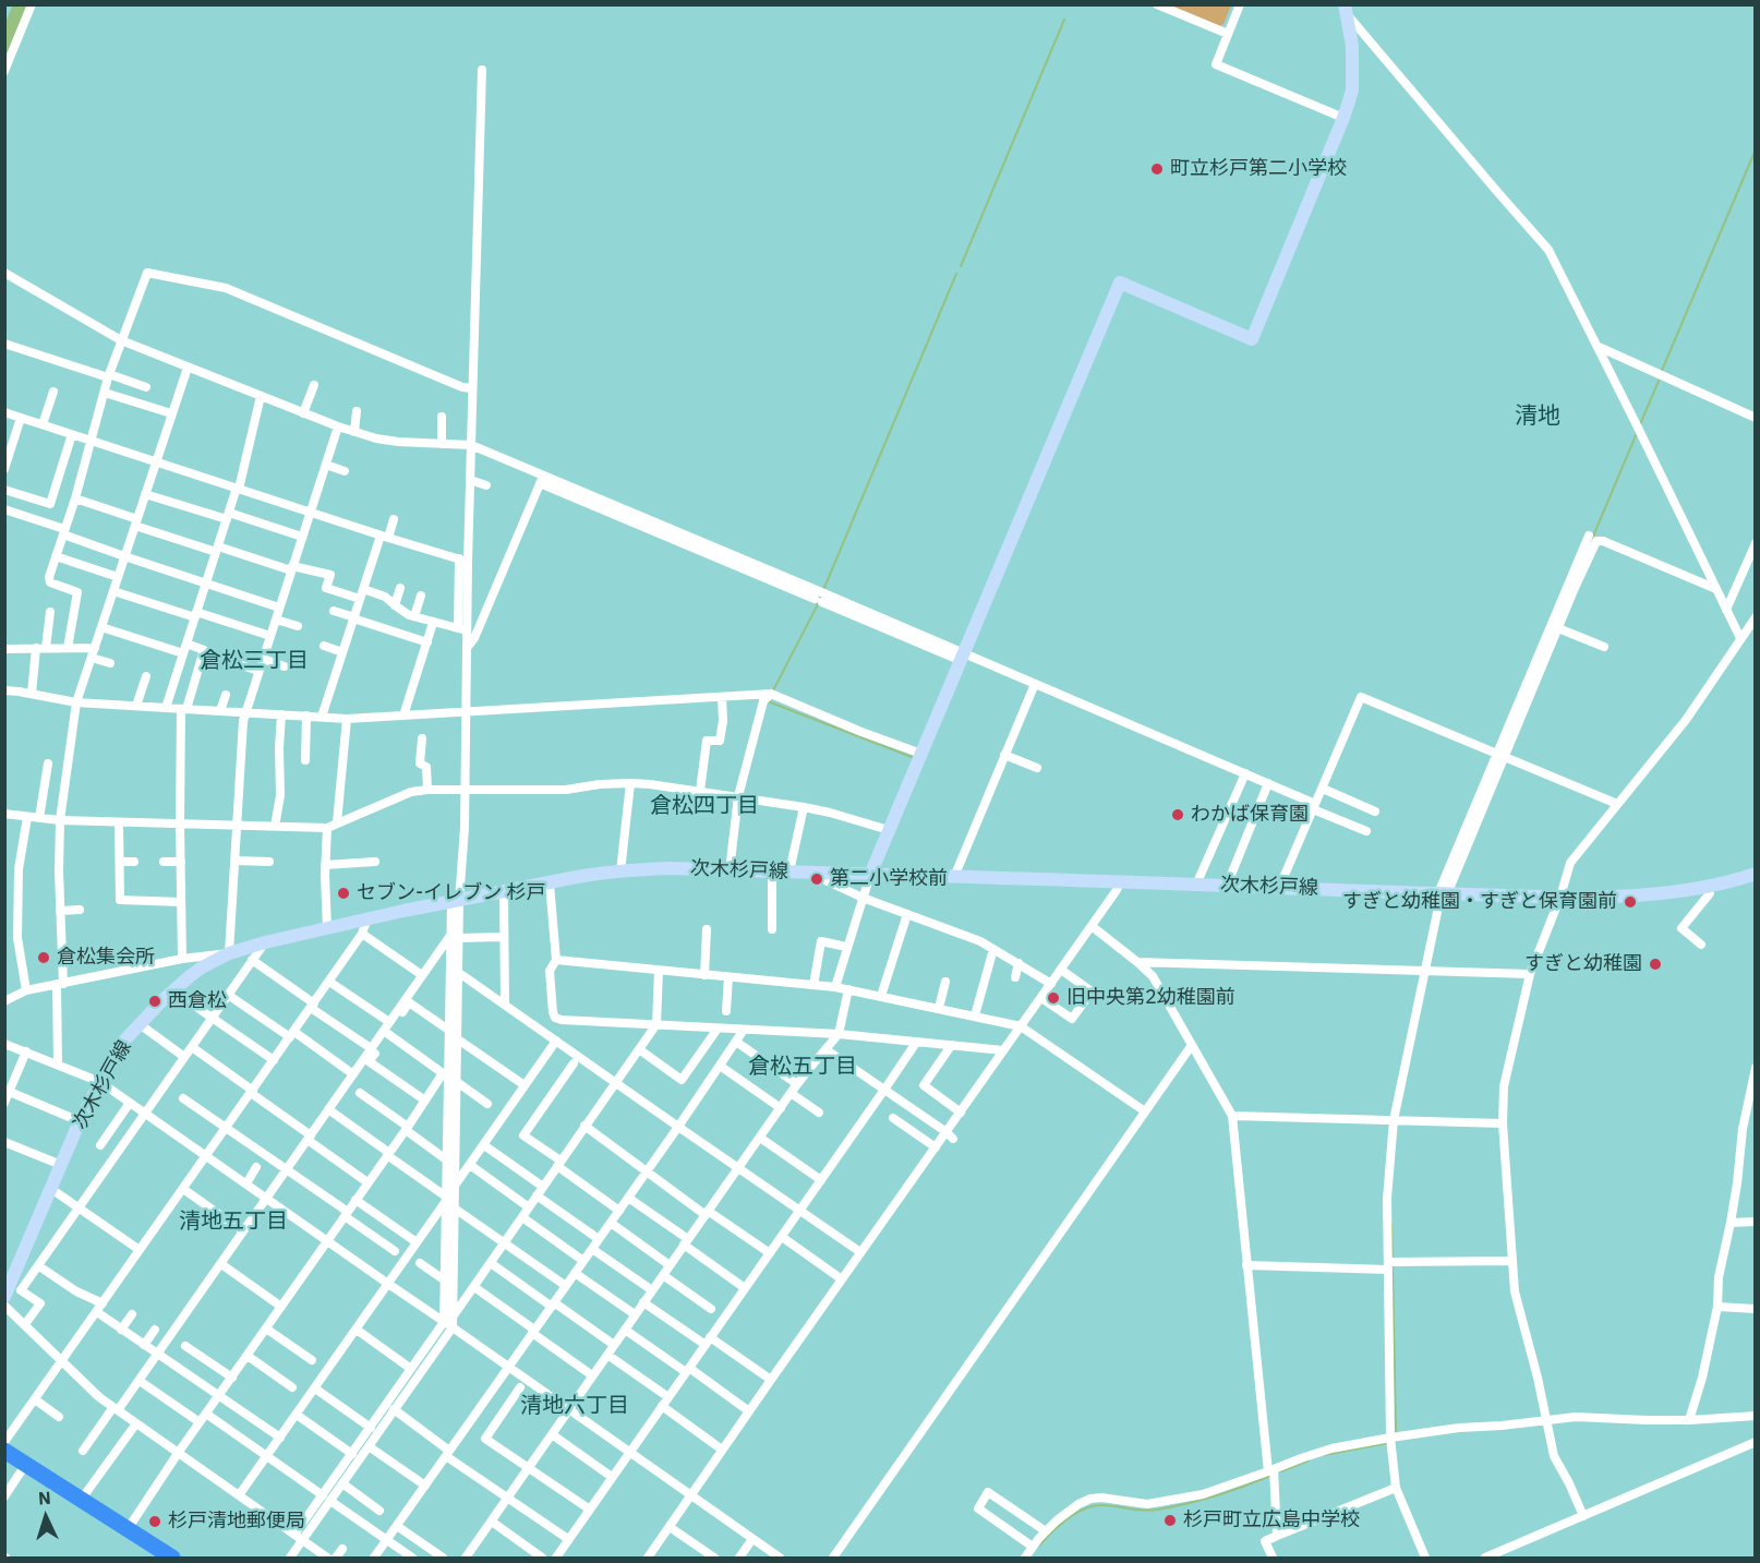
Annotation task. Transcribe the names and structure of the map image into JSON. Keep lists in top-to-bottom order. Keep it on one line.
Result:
{"streets":{"main road":["次木杉戸線"]},"districts":["清地","倉松三丁目","倉松四丁目","倉松五丁目","清地五丁目","清地六丁目"],"places":["町立杉戸第二小学校","わかば保育園","第二小学校前","セブン-イレブン 杉戸","すぎと幼稚園・すぎと保育園前","倉松集会所","すぎと幼稚園","旧中央第2幼稚園前","西倉松","杉戸町立広島中学校","杉戸清地郵便局"],"north":"top"}
